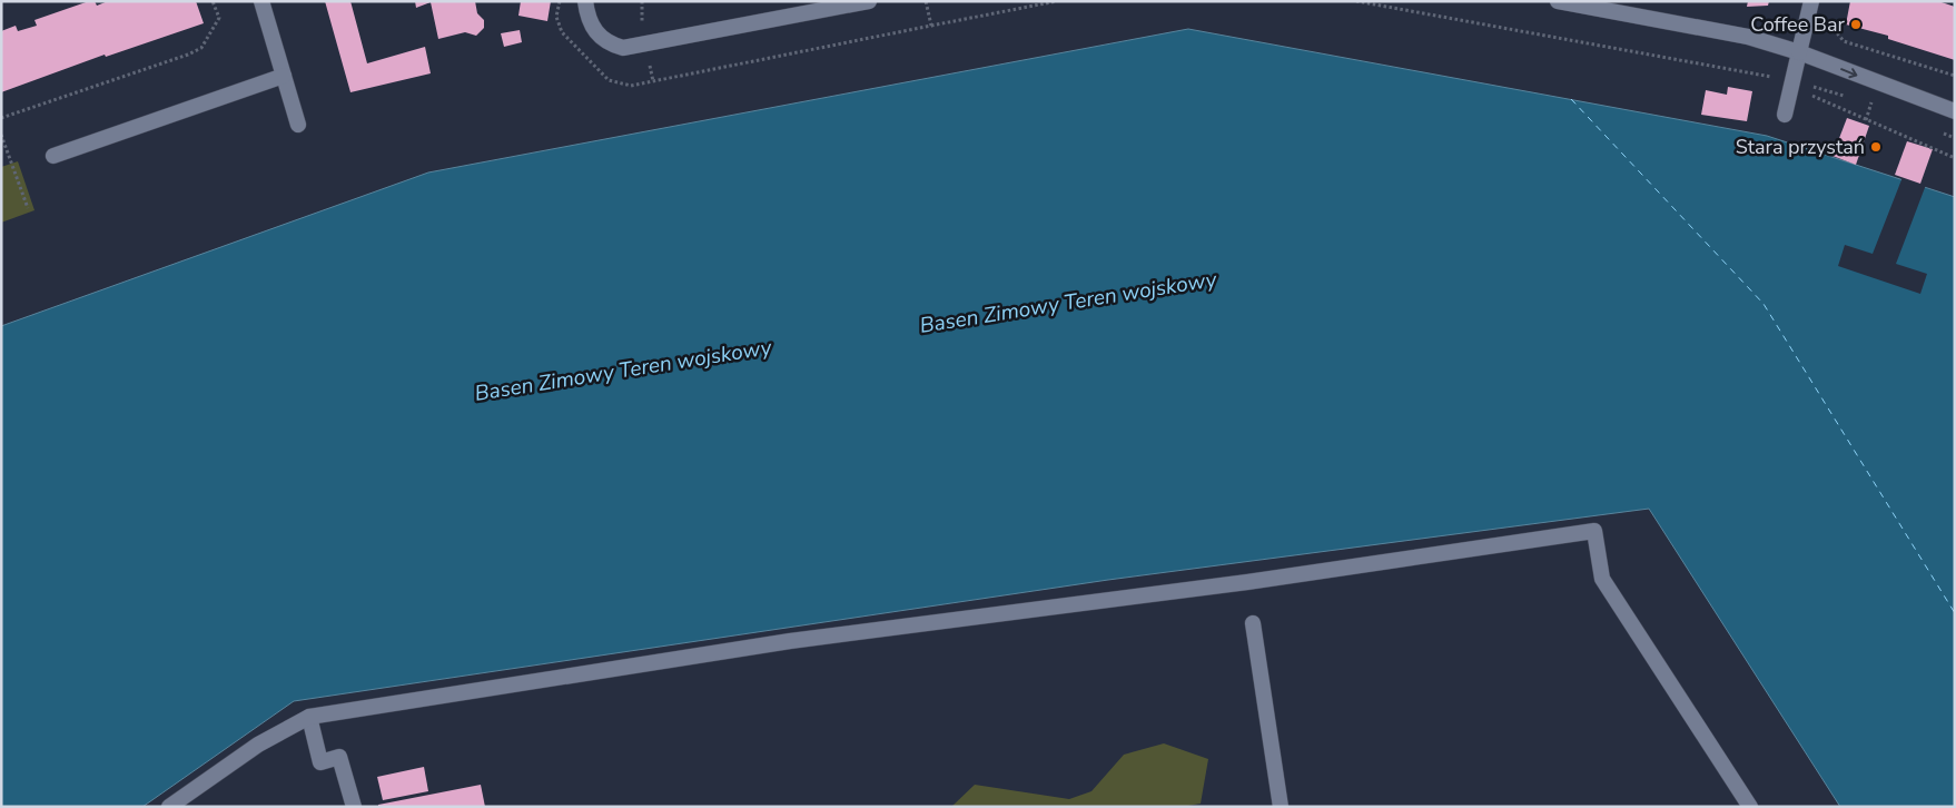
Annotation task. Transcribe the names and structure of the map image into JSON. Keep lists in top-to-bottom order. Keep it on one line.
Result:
{"water":["Basen Zimowy Teren wojskowy"],"places":["Coffee Bar","Stara przystań"]}
